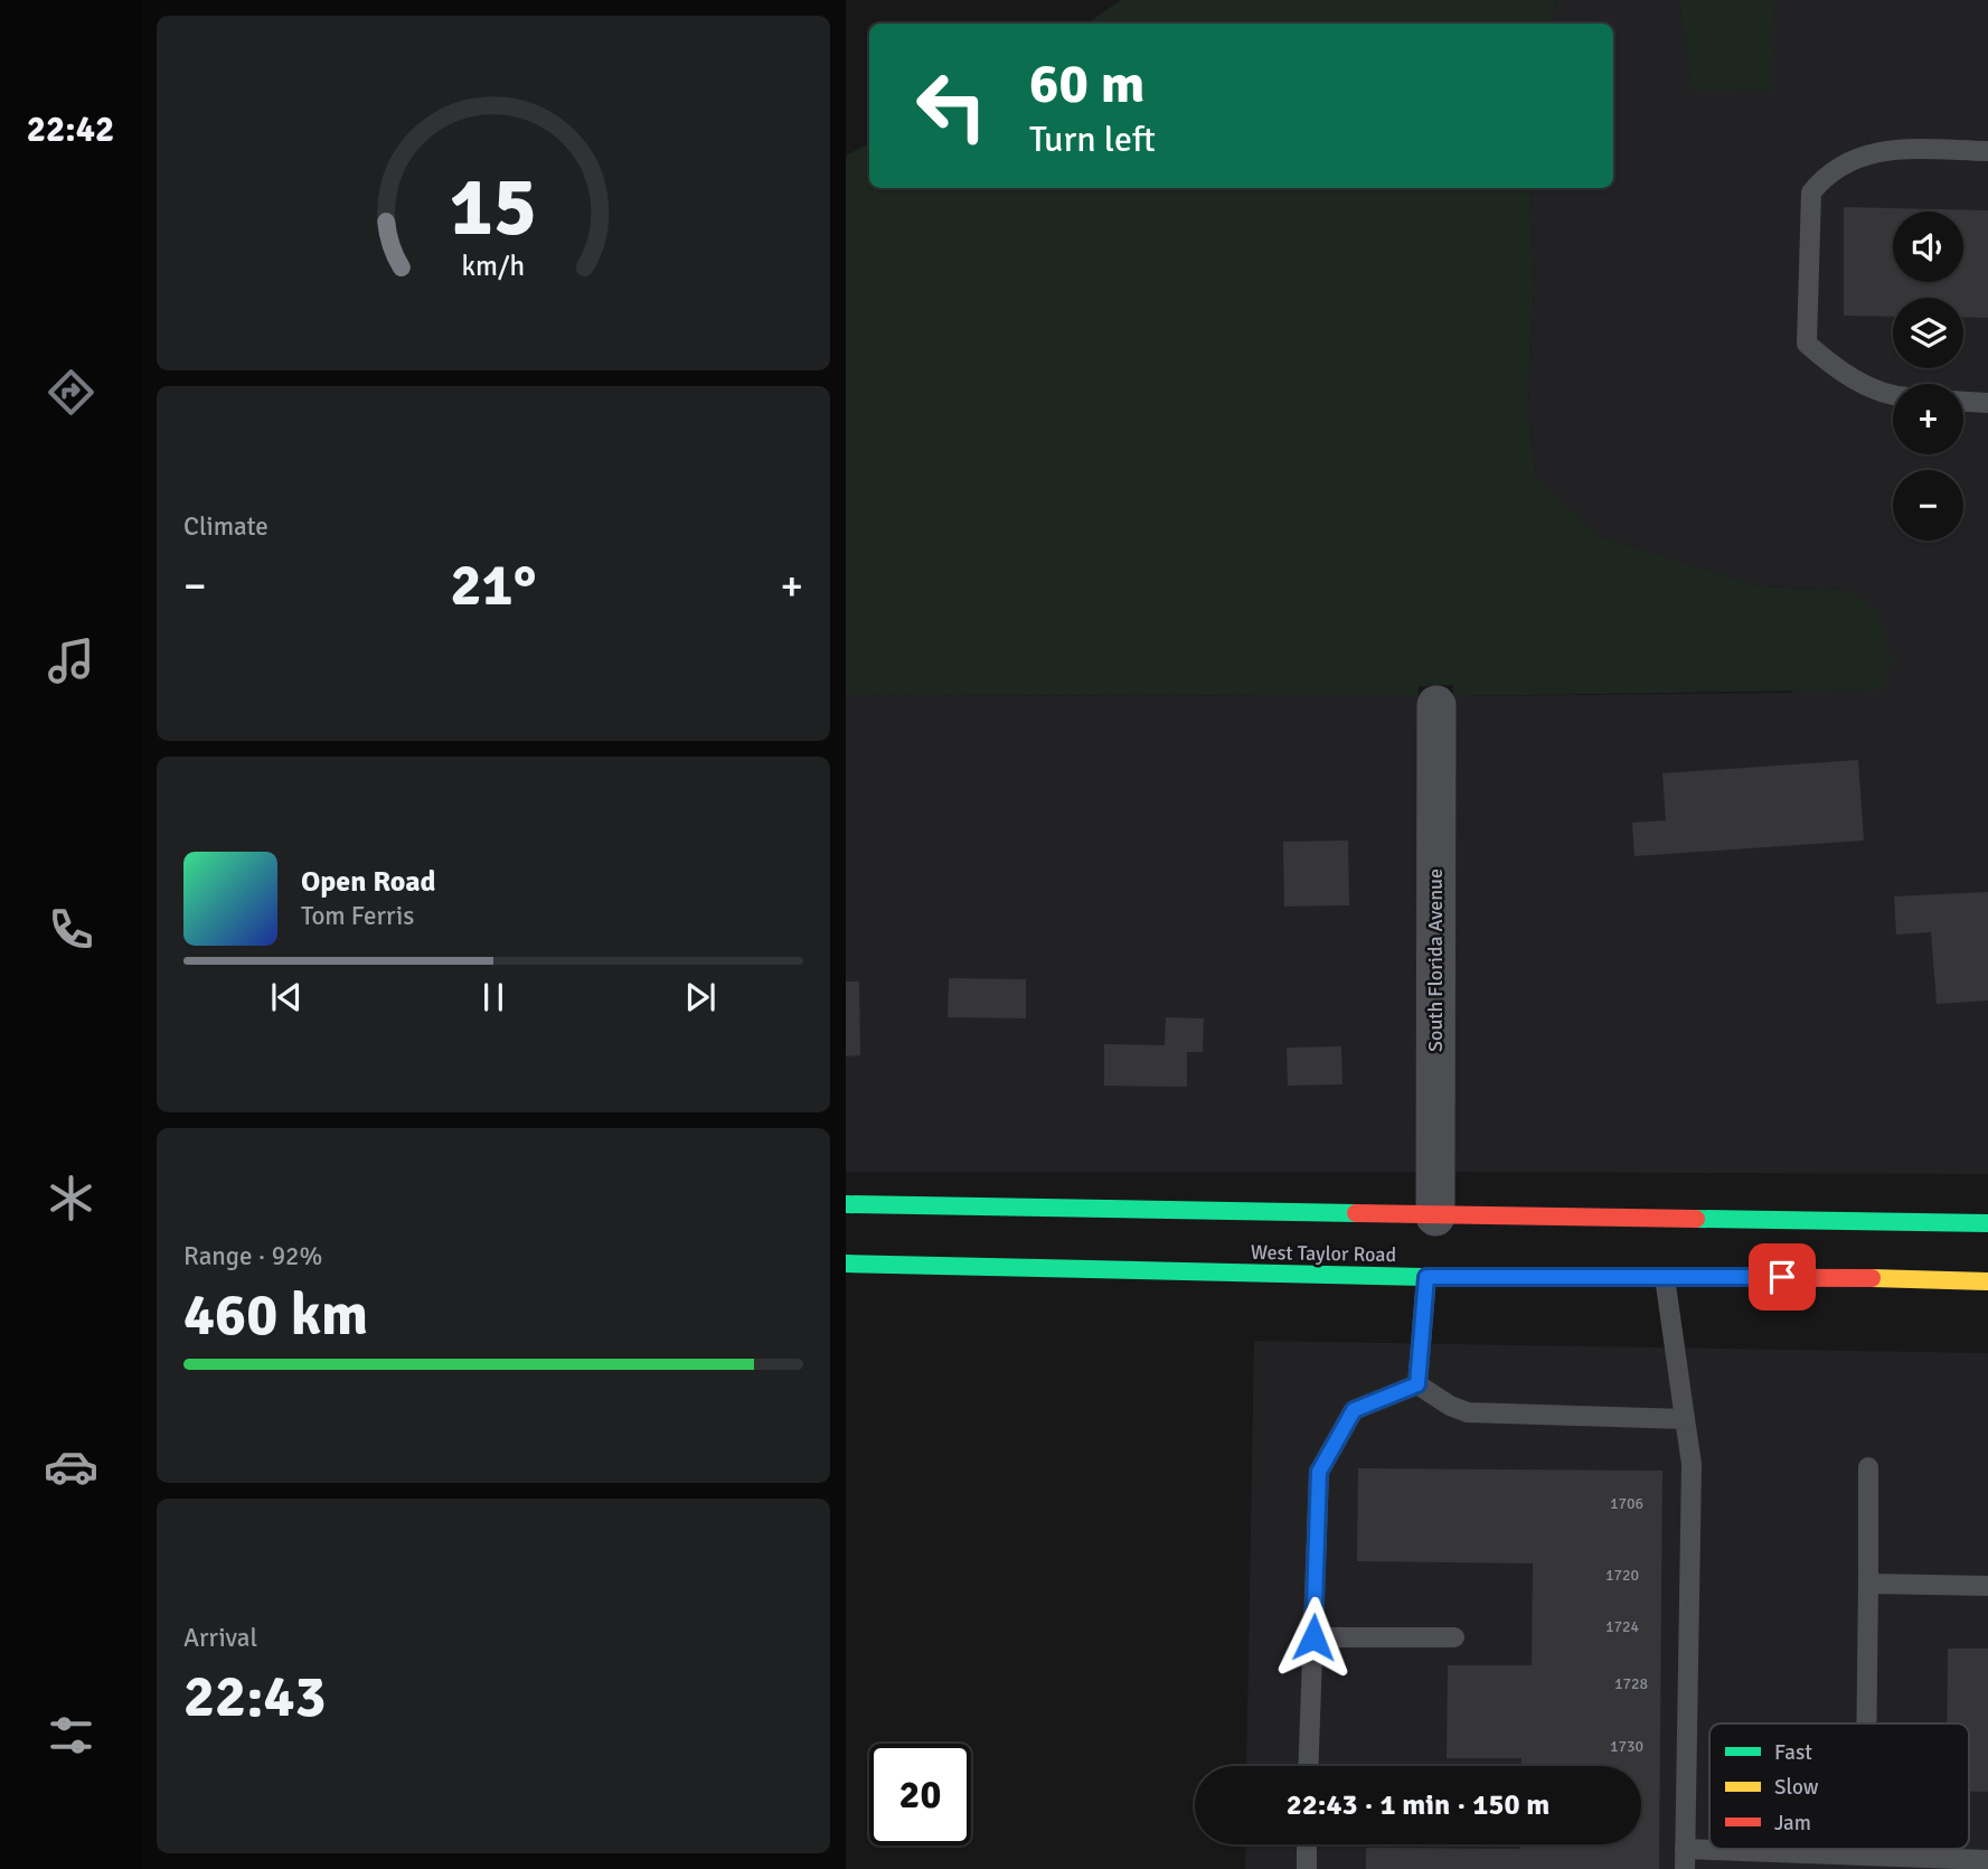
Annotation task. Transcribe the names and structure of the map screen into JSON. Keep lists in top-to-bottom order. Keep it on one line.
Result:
{"streets":{"highway":["West Taylor Road"],"street":["South Florida Avenue"]},"crossings":[["South Florida Avenue","West Taylor Road"]],"house_numbers":["1706","1720","1724","1728","1730"],"legend":["Fast","Slow","Jam"],"page":{"tabs":"22:42","turn":["60 m","Turn left"],"map_buttons":["+","−"],"tile":["Climate",["Range · 92%","460 km"],["Arrival","22:43"]],"heat":["−","21°","+"],"song":["Open Road","Tom Ferris"],"limit":"20","trip":"22:43 · 1 min · 150 m","gauge":["15","km/h"]}}
